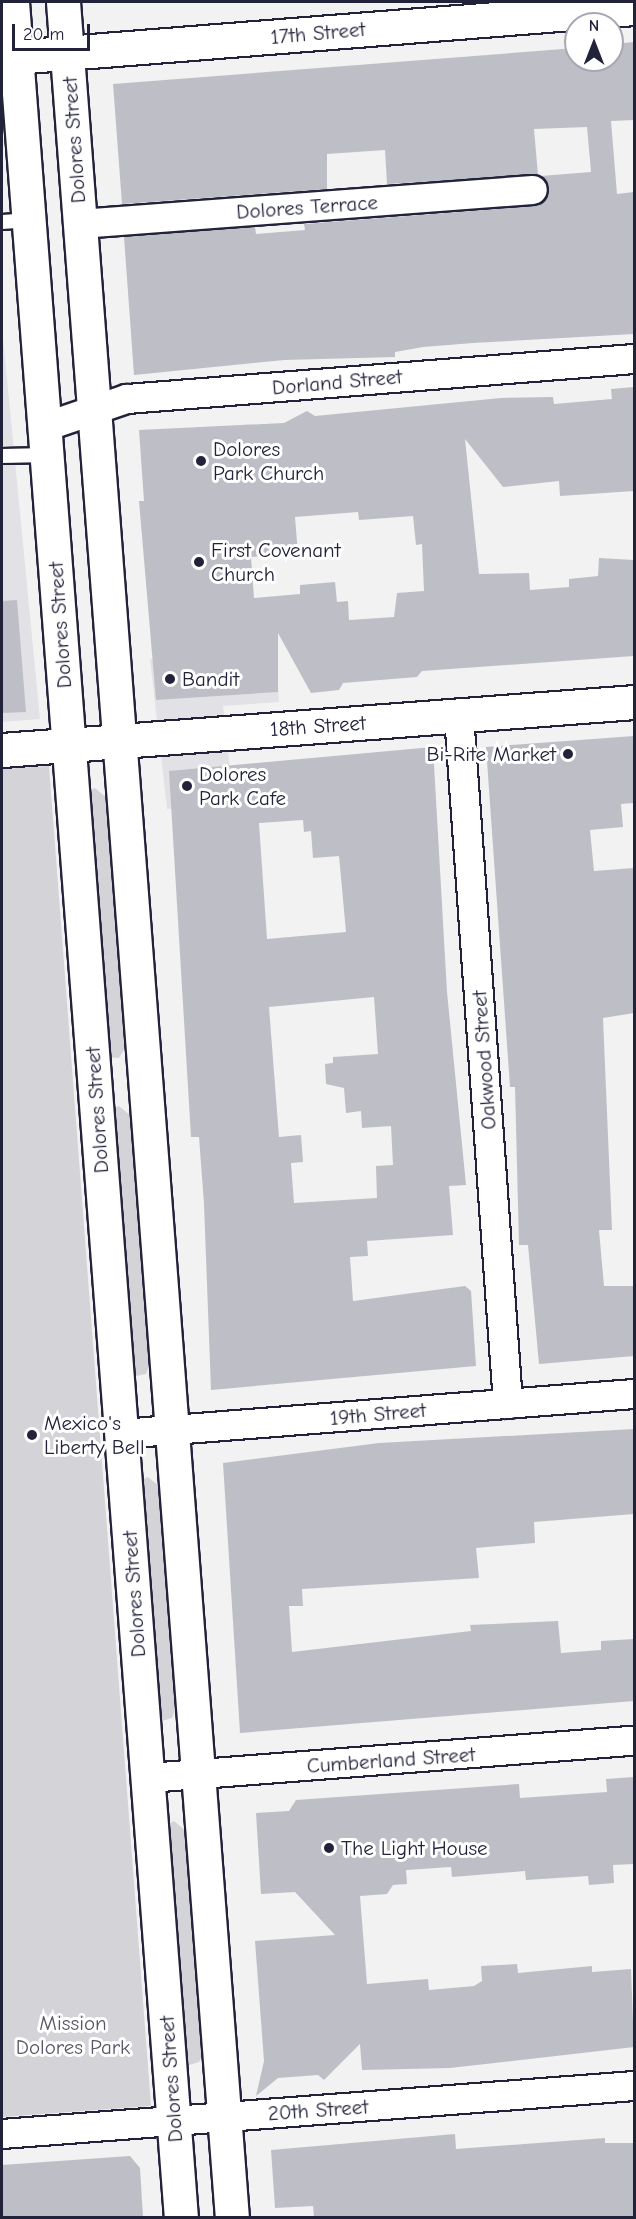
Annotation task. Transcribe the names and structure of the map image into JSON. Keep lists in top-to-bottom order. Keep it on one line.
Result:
{"streets":{"main road":["17th Street","Dolores Street","18th Street"],"street":["Dolores Terrace","Dorland Street","Oakwood Street","19th Street","Cumberland Street","20th Street"]},"crossings":[["17th Street","Dolores Street"],["Dolores Street","Dolores Terrace"],["Dolores Street","Dorland Street"],["Dolores Street","18th Street"],["Dolores Street","19th Street"],["Dolores Street","Cumberland Street"],["Dolores Street","20th Street"],["18th Street","Oakwood Street"],["Oakwood Street","19th Street"]],"parks":["Mission Dolores Park"],"places":["Dolores Park Church","First Covenant Church","Bandit","Bi-Rite Market","Dolores Park Cafe","Mexico's Liberty Bell","The Light House"],"scale_bar":"20 m","north":"top"}
